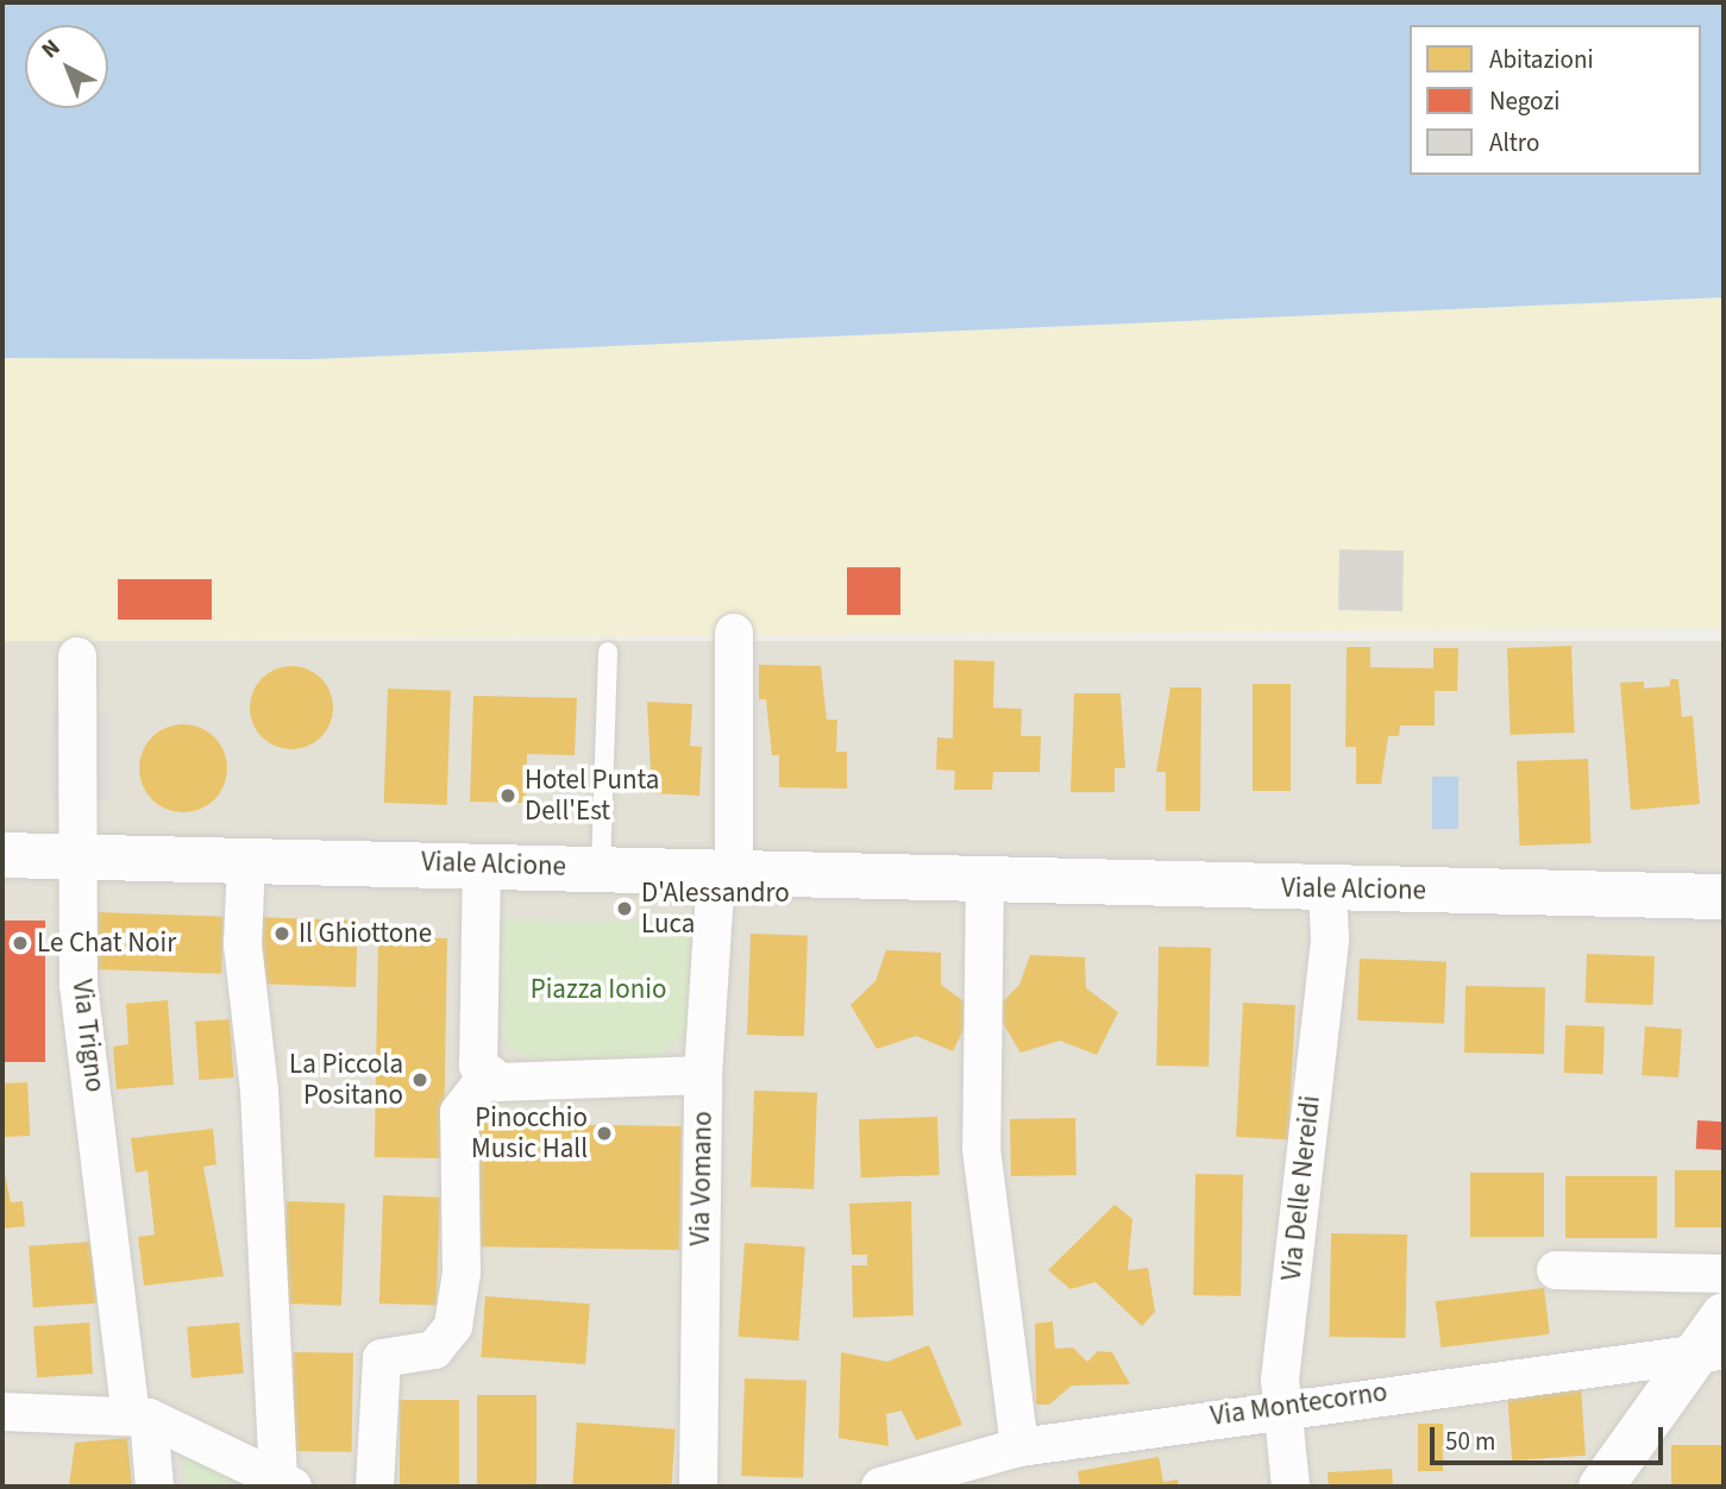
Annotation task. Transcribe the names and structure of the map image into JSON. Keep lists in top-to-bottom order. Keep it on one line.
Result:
{"streets":{"street":["Viale Alcione","Via Trigno","Via Vomano","Via Delle Nereidi","Via Montecorno"]},"crossings":[["Viale Alcione","Via Trigno"],["Viale Alcione","Via Vomano"],["Viale Alcione","Via Delle Nereidi"],["Via Delle Nereidi","Via Montecorno"]],"parks":["Piazza Ionio"],"places":["Hotel Punta Dell'Est","D'Alessandro Luca","Il Ghiottone","Le Chat Noir","La Piccola Positano","Pinocchio Music Hall"],"legend":["Abitazioni","Negozi","Altro"],"scale_bar":"50 m","north":"top left"}
